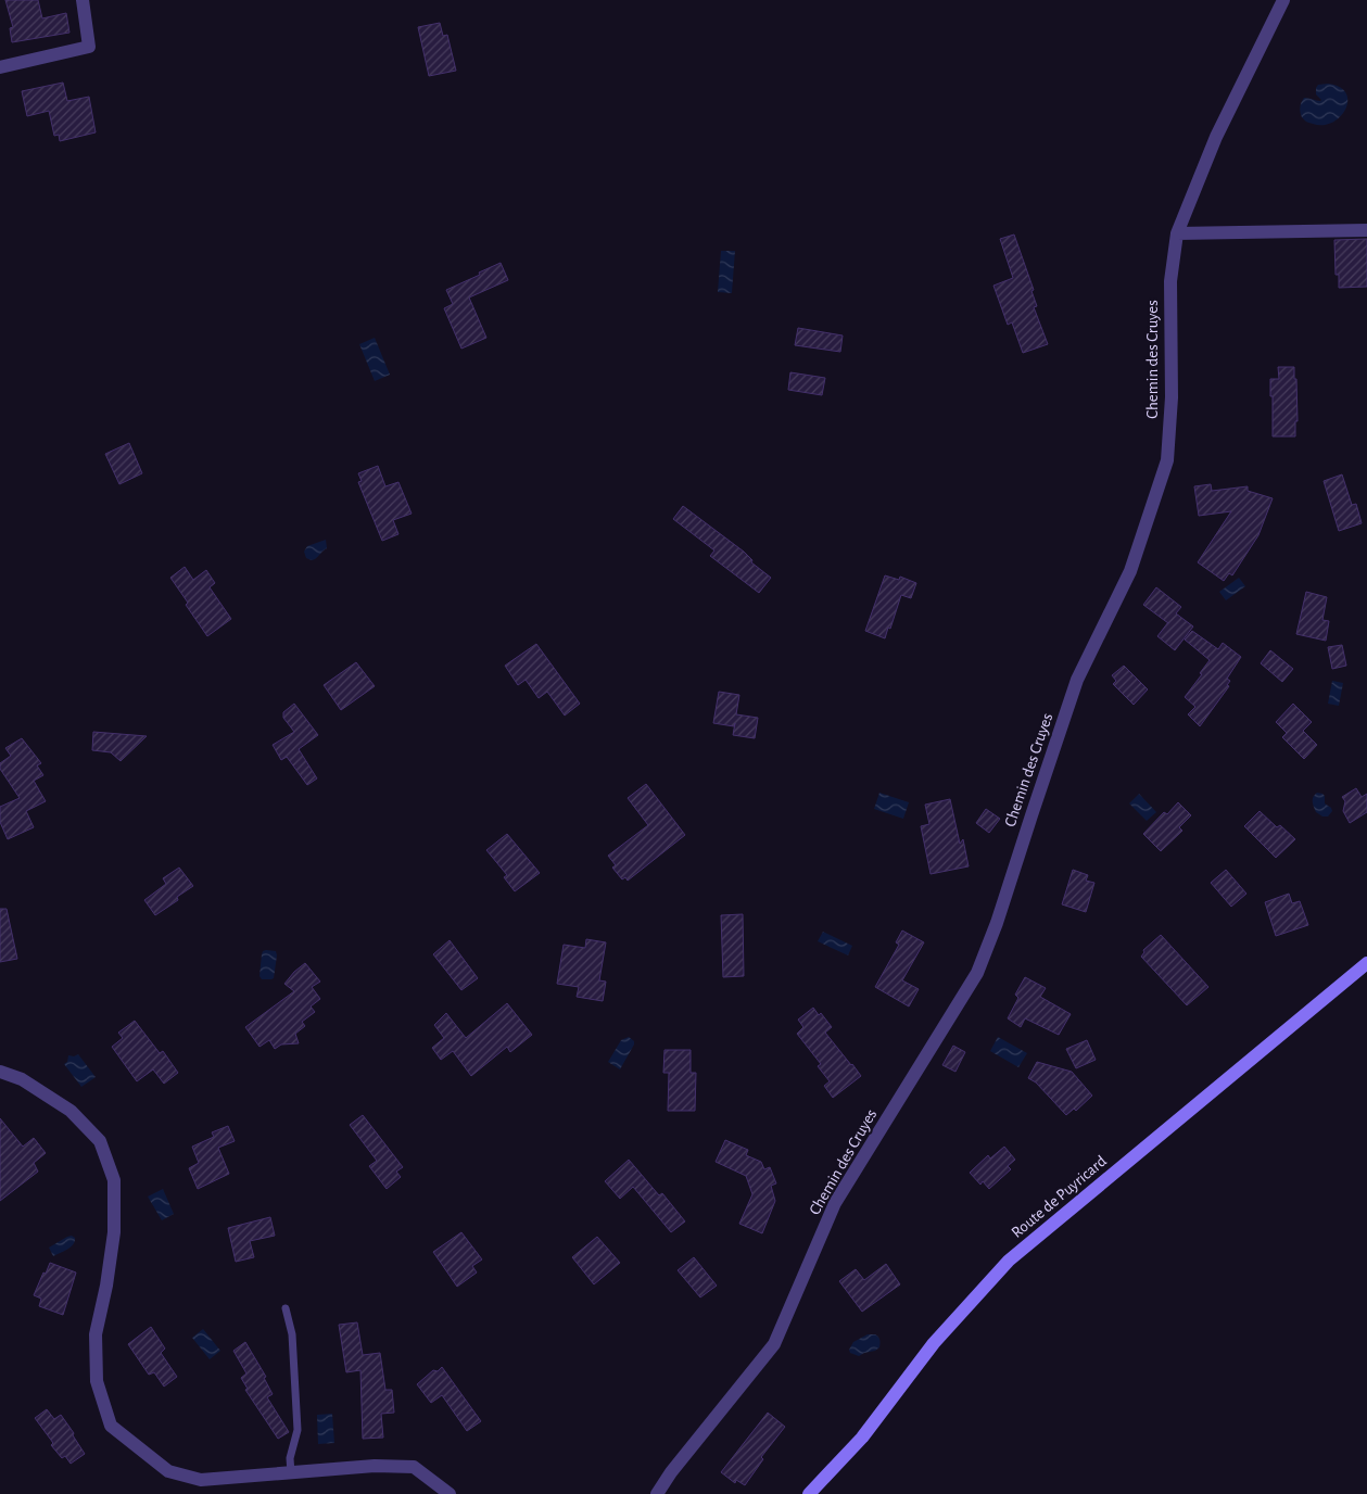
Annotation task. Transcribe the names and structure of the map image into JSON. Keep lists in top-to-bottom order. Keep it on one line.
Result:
{"streets":{"main road":["Route de Puyricard"],"street":["Chemin des Cruyes"]}}
